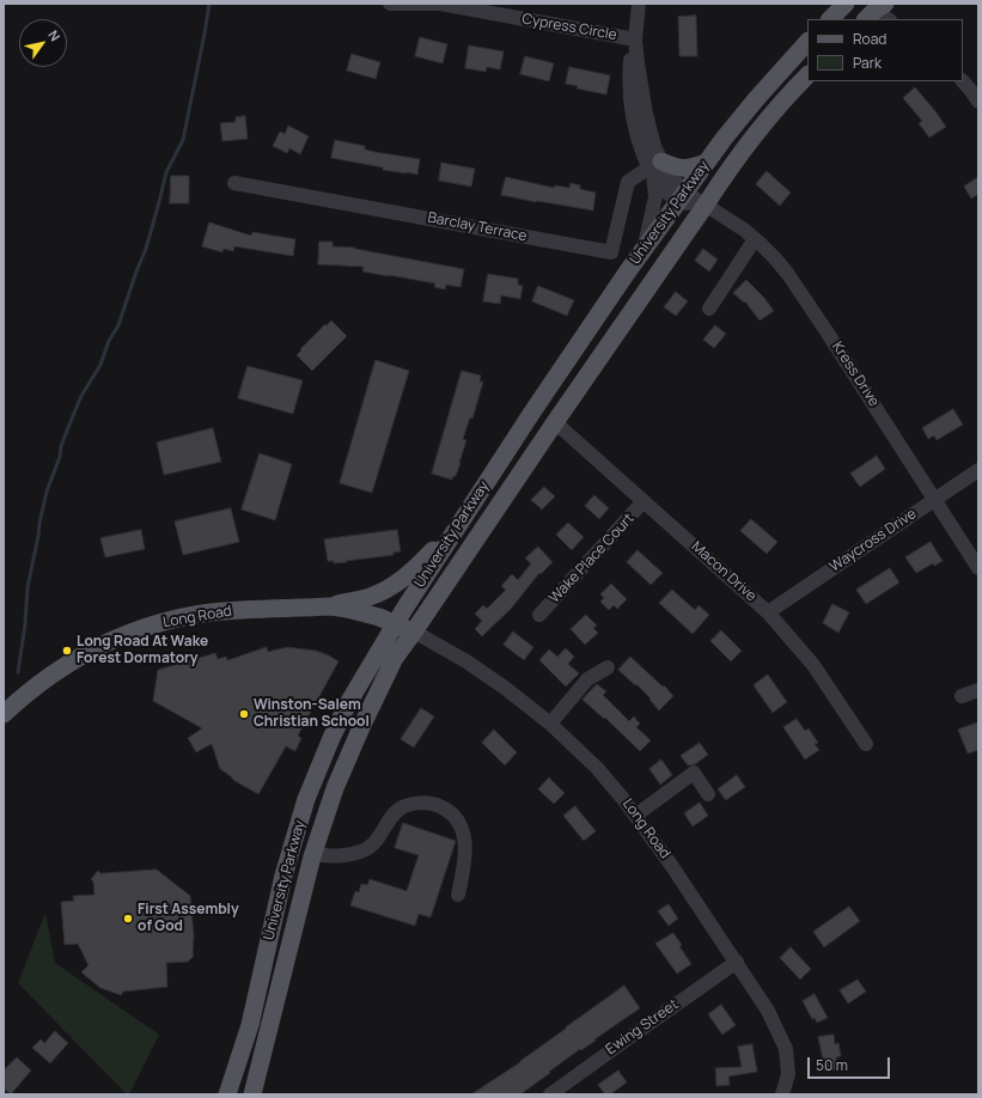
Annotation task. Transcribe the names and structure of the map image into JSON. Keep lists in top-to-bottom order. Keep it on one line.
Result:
{"streets":{"main road":["University Parkway","Long Road"],"street":["Cypress Circle","Barclay Terrace","Kress Drive","Waycross Drive","Wake Place Court","Macon Drive","Ewing Street"]},"crossings":[["University Parkway","Kress Drive"],["University Parkway","Macon Drive"],["University Parkway","Long Road"],["Barclay Terrace","Kress Drive"],["Kress Drive","Waycross Drive"],["Waycross Drive","Macon Drive"],["Wake Place Court","Macon Drive"],["Long Road","Ewing Street"]],"places":["Long Road At Wake Forest Dormatory","Winston-Salem Christian School","First Assembly of God"],"legend":["Road","Park"],"scale_bar":"50 m","north":"top right"}
